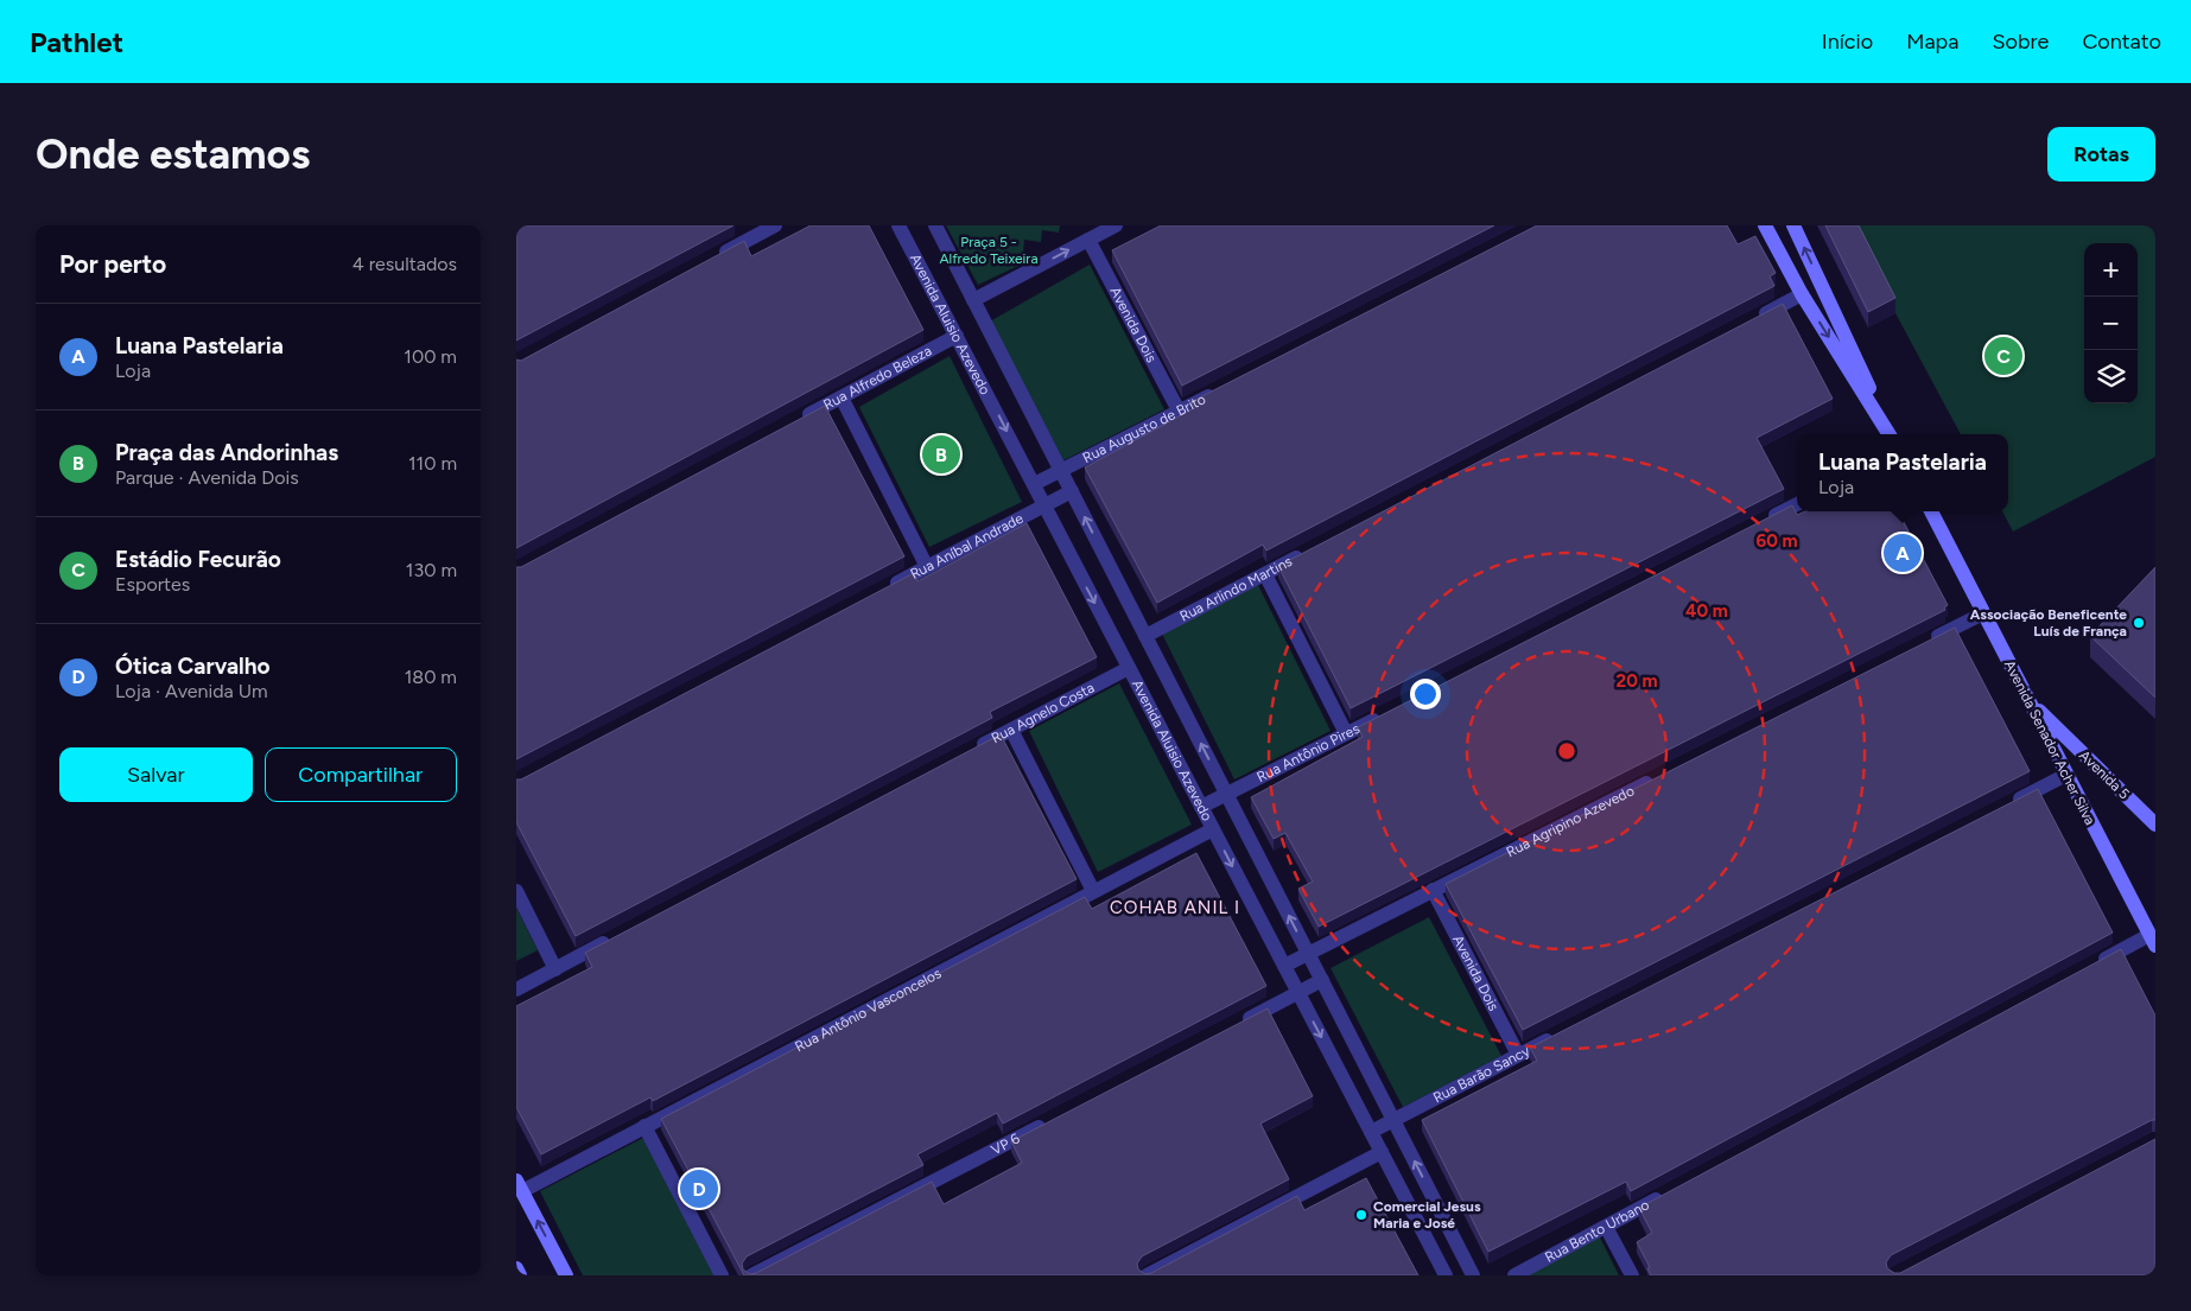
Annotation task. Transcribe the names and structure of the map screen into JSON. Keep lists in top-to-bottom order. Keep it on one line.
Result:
{"streets":{"street":["Avenida Aluisio Azevedo","Avenida Dois","Rua Alfredo Beleza","Rua Augusto de Brito","Rua Aníbal Andrade","Rua Arlindo Martins","Rua Agnelo Costa","Avenida Senador Acher Silva","Rua Antônio Pires","Avenida 5","Rua Agripino Azevedo","Rua Antônio Vasconcelos","Rua Barão Sancy","VP 6","Rua Bento Urbano"]},"crossings":[["Avenida Aluisio Azevedo","Rua Alfredo Beleza"],["Avenida Aluisio Azevedo","Rua Augusto de Brito"],["Avenida Aluisio Azevedo","Rua Aníbal Andrade"],["Avenida Aluisio Azevedo","Rua Arlindo Martins"],["Avenida Aluisio Azevedo","Rua Agnelo Costa"],["Avenida Aluisio Azevedo","Rua Antônio Pires"],["Avenida Aluisio Azevedo","Rua Agripino Azevedo"],["Avenida Aluisio Azevedo","Rua Antônio Vasconcelos"],["Avenida Aluisio Azevedo","Rua Barão Sancy"],["Avenida Dois","Rua Augusto de Brito"],["Avenida Dois","Rua Agripino Azevedo"],["Avenida Dois","Rua Barão Sancy"],["Avenida Senador Acher Silva","Avenida 5"]],"districts":["COHAB ANIL I"],"parks":["Praça 5 - Alfredo Teixeira"],"places":["Associação Beneficente Luís de França","Comercial Jesus Maria e José"],"page":{"header":"Pathlet","nav":["Início","Mapa","Sobre","Contato"],"buttons":["Rotas",["Salvar","Compartilhar"]],"title":"Onde estamos","heading":["Por perto","4 resultados"],"map_buttons":["+","−"],"list":[{"mark":"A","name":"Luana Pastelaria","note":"Loja","value":"100 m"},{"mark":"B","name":"Praça das Andorinhas","note":"Parque · Avenida Dois","value":"110 m"},{"mark":"C","name":"Estádio Fecurão","note":"Esportes","value":"130 m"},{"mark":"D","name":"Ótica Carvalho","note":"Loja · Avenida Um","value":"180 m"}],"pins":["C","B","A","D"],"popup":["Luana Pastelaria","Loja"]},"rings":["60 m","40 m","20 m"]}
